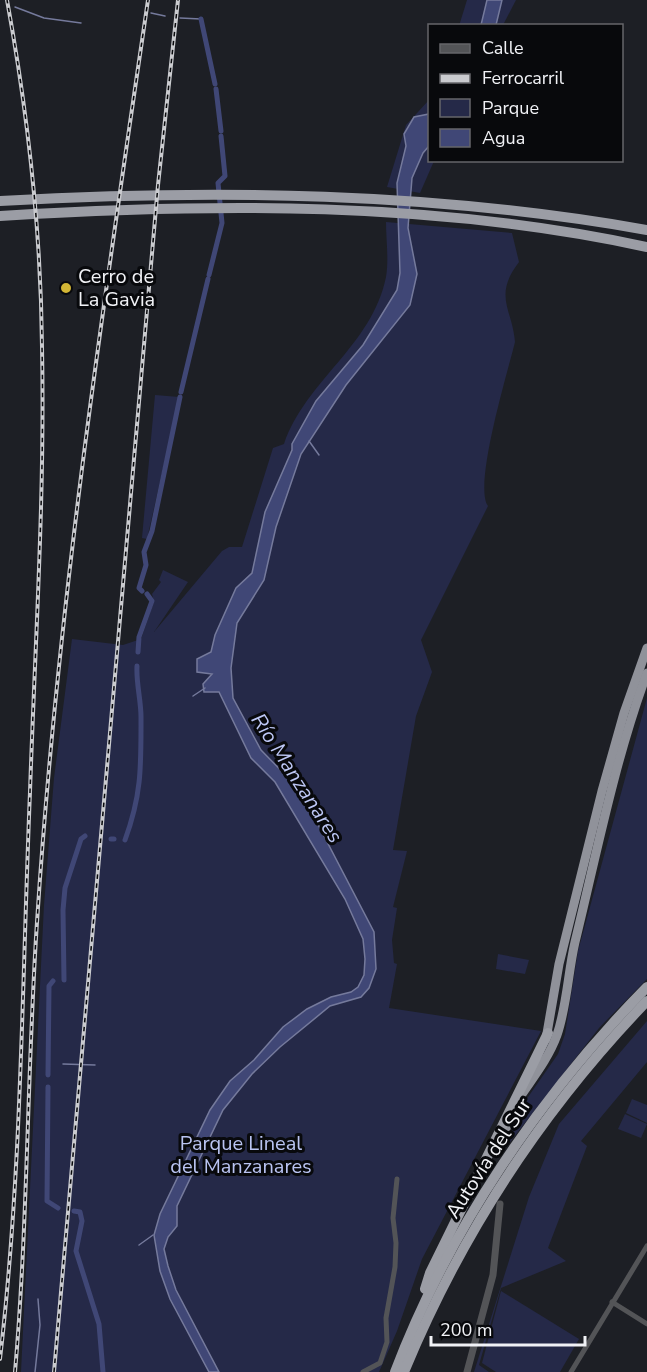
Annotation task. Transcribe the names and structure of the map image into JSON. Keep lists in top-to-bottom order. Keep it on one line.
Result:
{"streets":{"highway":["Autovía del Sur"]},"water":["Río Manzanares"],"parks":["Parque Lineal del Manzanares"],"places":["Cerro de La Gavia"],"legend":["Calle","Ferrocarril","Parque","Agua"],"scale_bar":"200 m"}
